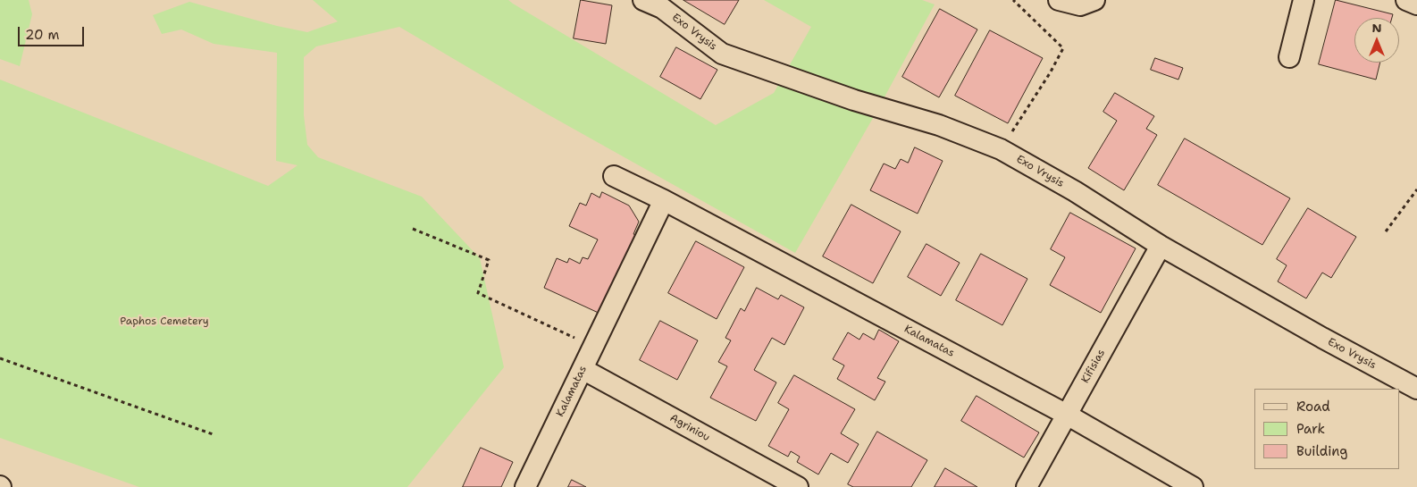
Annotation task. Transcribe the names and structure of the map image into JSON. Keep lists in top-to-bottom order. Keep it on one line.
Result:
{"streets":{"street":["Exo Vrysis","Kalamatas","Kifisias","Agriniou"]},"crossings":[["Exo Vrysis","Kifisias"],["Kalamatas","Kifisias"],["Kalamatas","Agriniou"]],"parks":["Paphos Cemetery"],"legend":["Road","Park","Building"],"scale_bar":"20 m","north":"top"}
